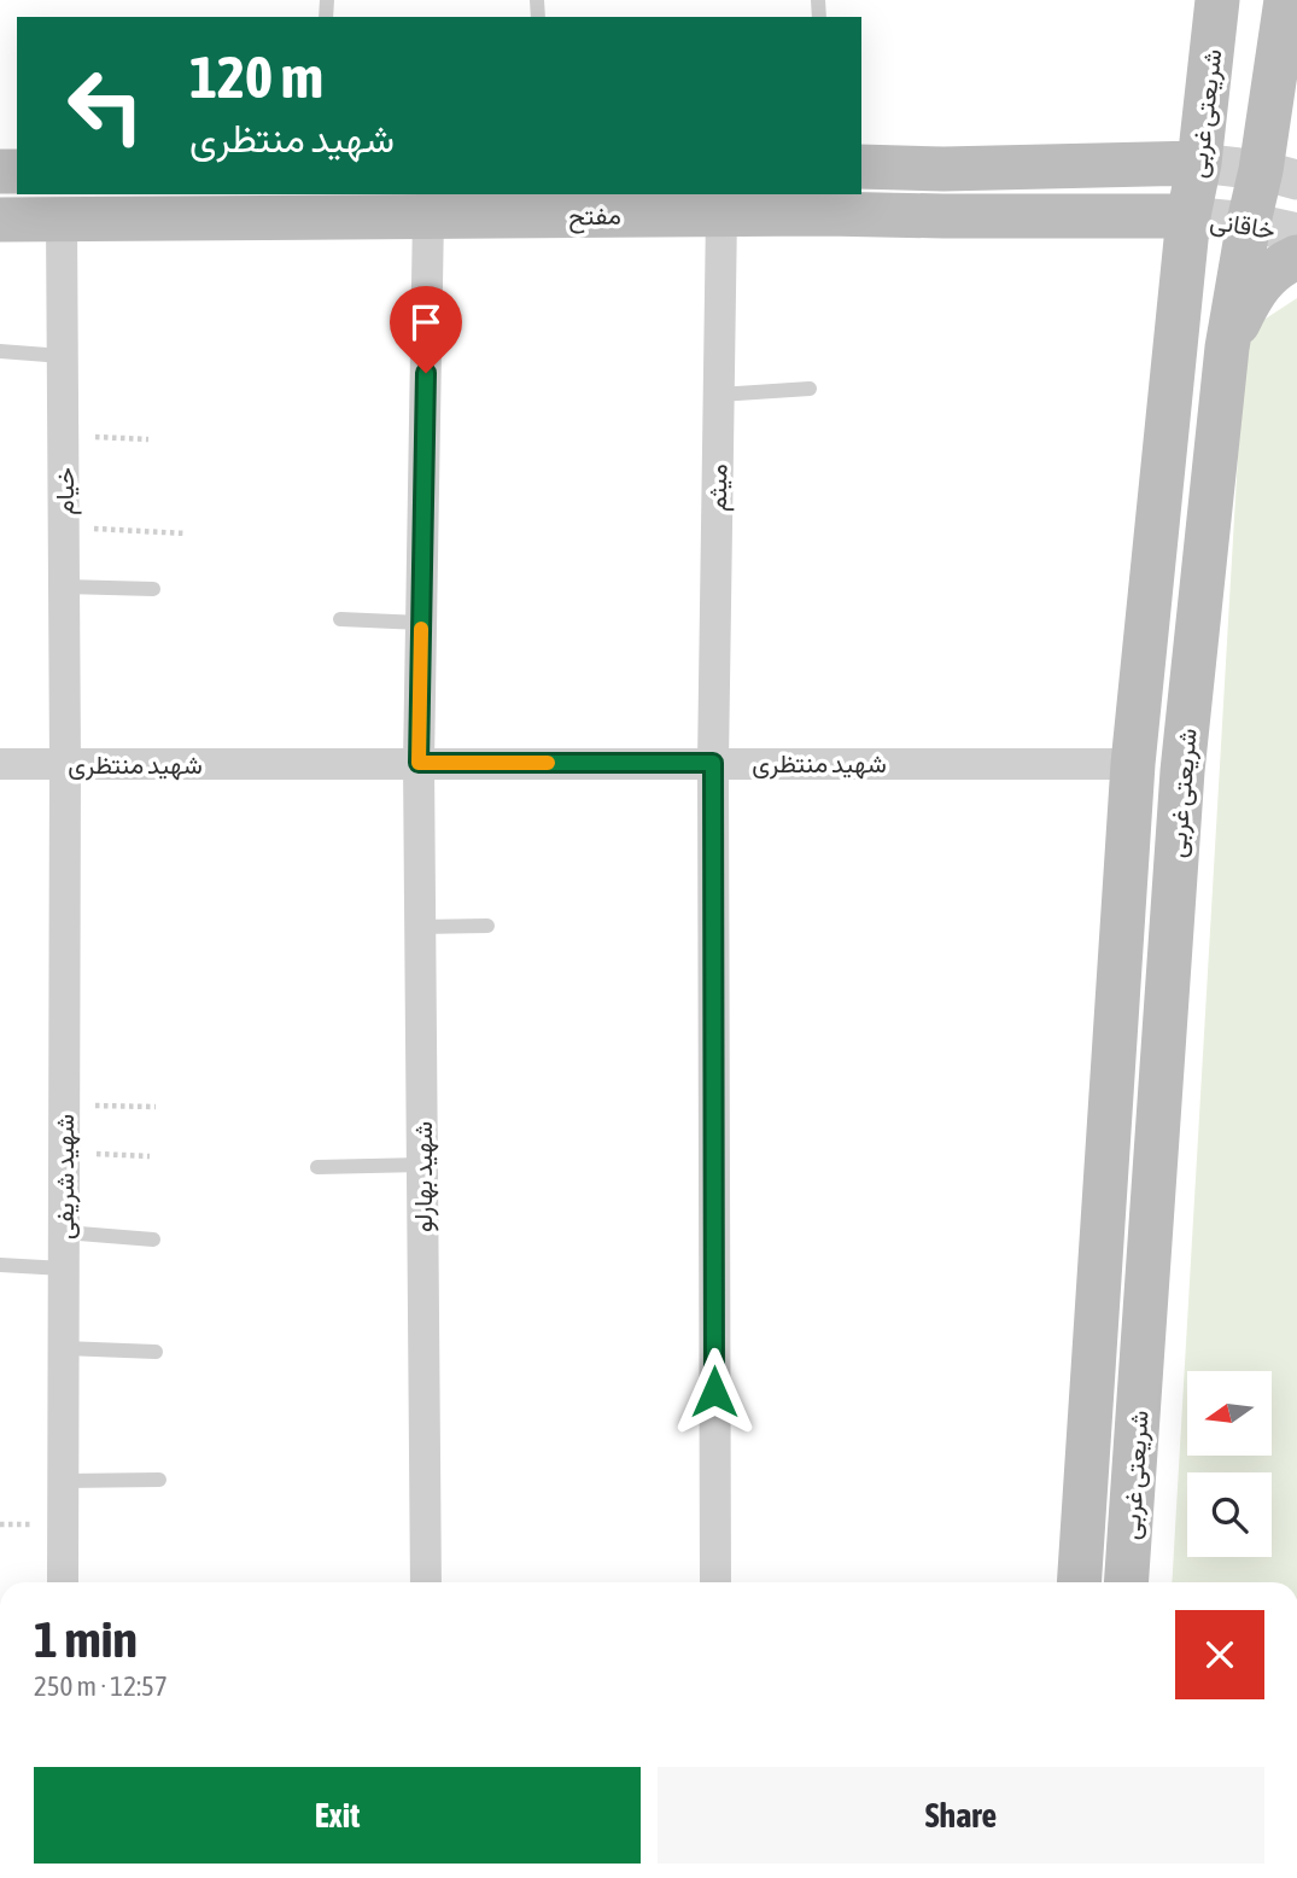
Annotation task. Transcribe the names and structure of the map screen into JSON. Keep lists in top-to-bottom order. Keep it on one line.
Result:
{"streets":{"main road":["شریعتی غربی","مفتح"],"street":["خاقانی","میثم","خیام","شهید منتظری","شهید شریفی","شهید بهارلو"]},"crossings":[["شریعتی غربی","مفتح"],["شریعتی غربی","خاقانی"],["شریعتی غربی","شهید منتظری"],["مفتح","خاقانی"],["مفتح","میثم"],["مفتح","خیام"],["مفتح","شهید بهارلو"],["میثم","شهید منتظری"],["خیام","شهید منتظری"],["خیام","شهید شریفی"],["شهید منتظری","شهید شریفی"],["شهید منتظری","شهید بهارلو"]],"north":"left","page":{"turn":["120 m","شهید منتظری"],"heading":["1 min","250 m · 12:57"],"buttons":["Exit","Share"]}}
